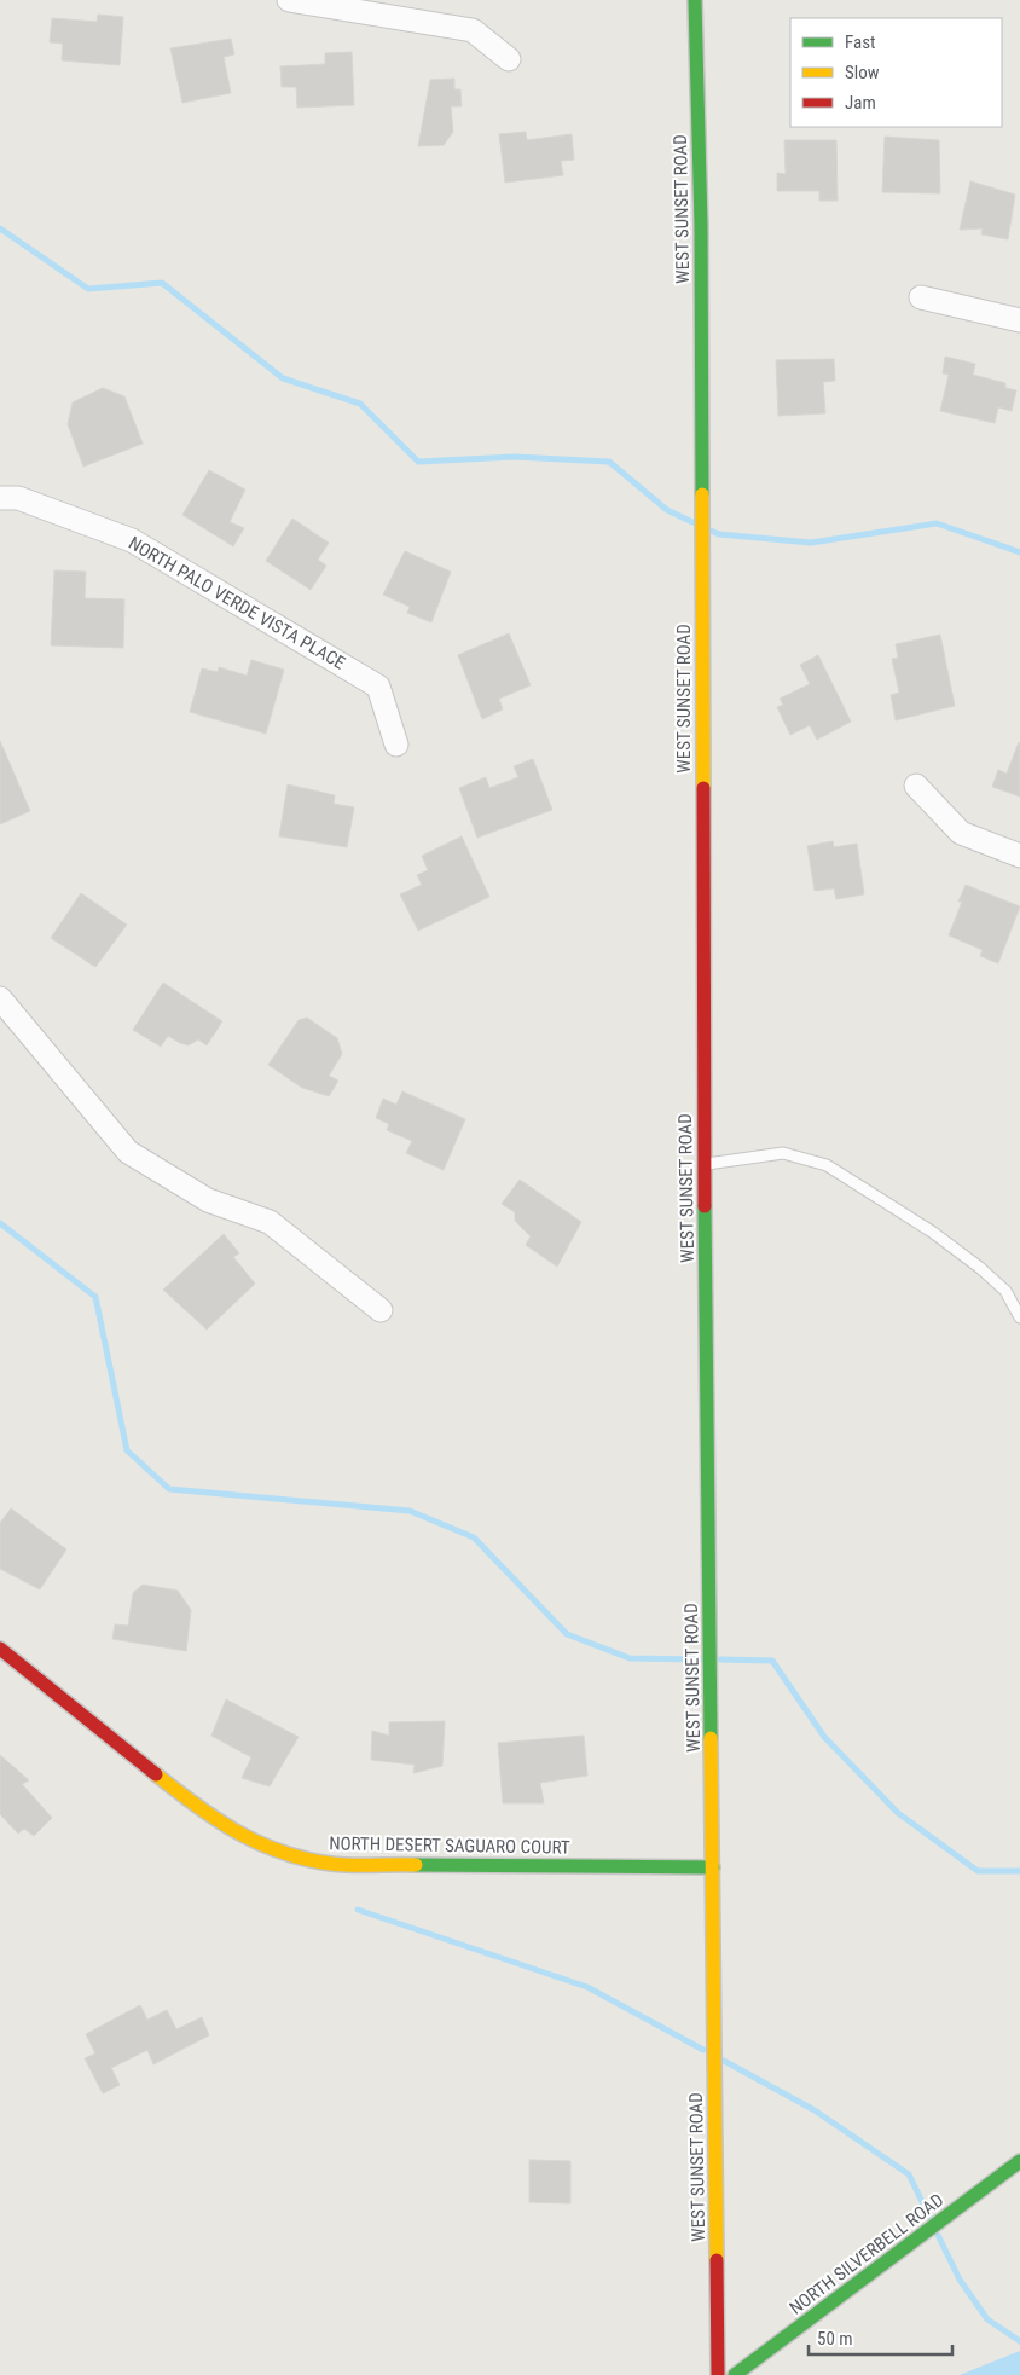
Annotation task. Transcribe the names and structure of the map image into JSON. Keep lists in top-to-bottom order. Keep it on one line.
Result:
{"streets":{"street":["WEST SUNSET ROAD","NORTH PALO VERDE VISTA PLACE","NORTH DESERT SAGUARO COURT","NORTH SILVERBELL ROAD"]},"crossings":[["WEST SUNSET ROAD","NORTH DESERT SAGUARO COURT"]],"legend":["Fast","Slow","Jam"],"scale_bar":"50 m"}
